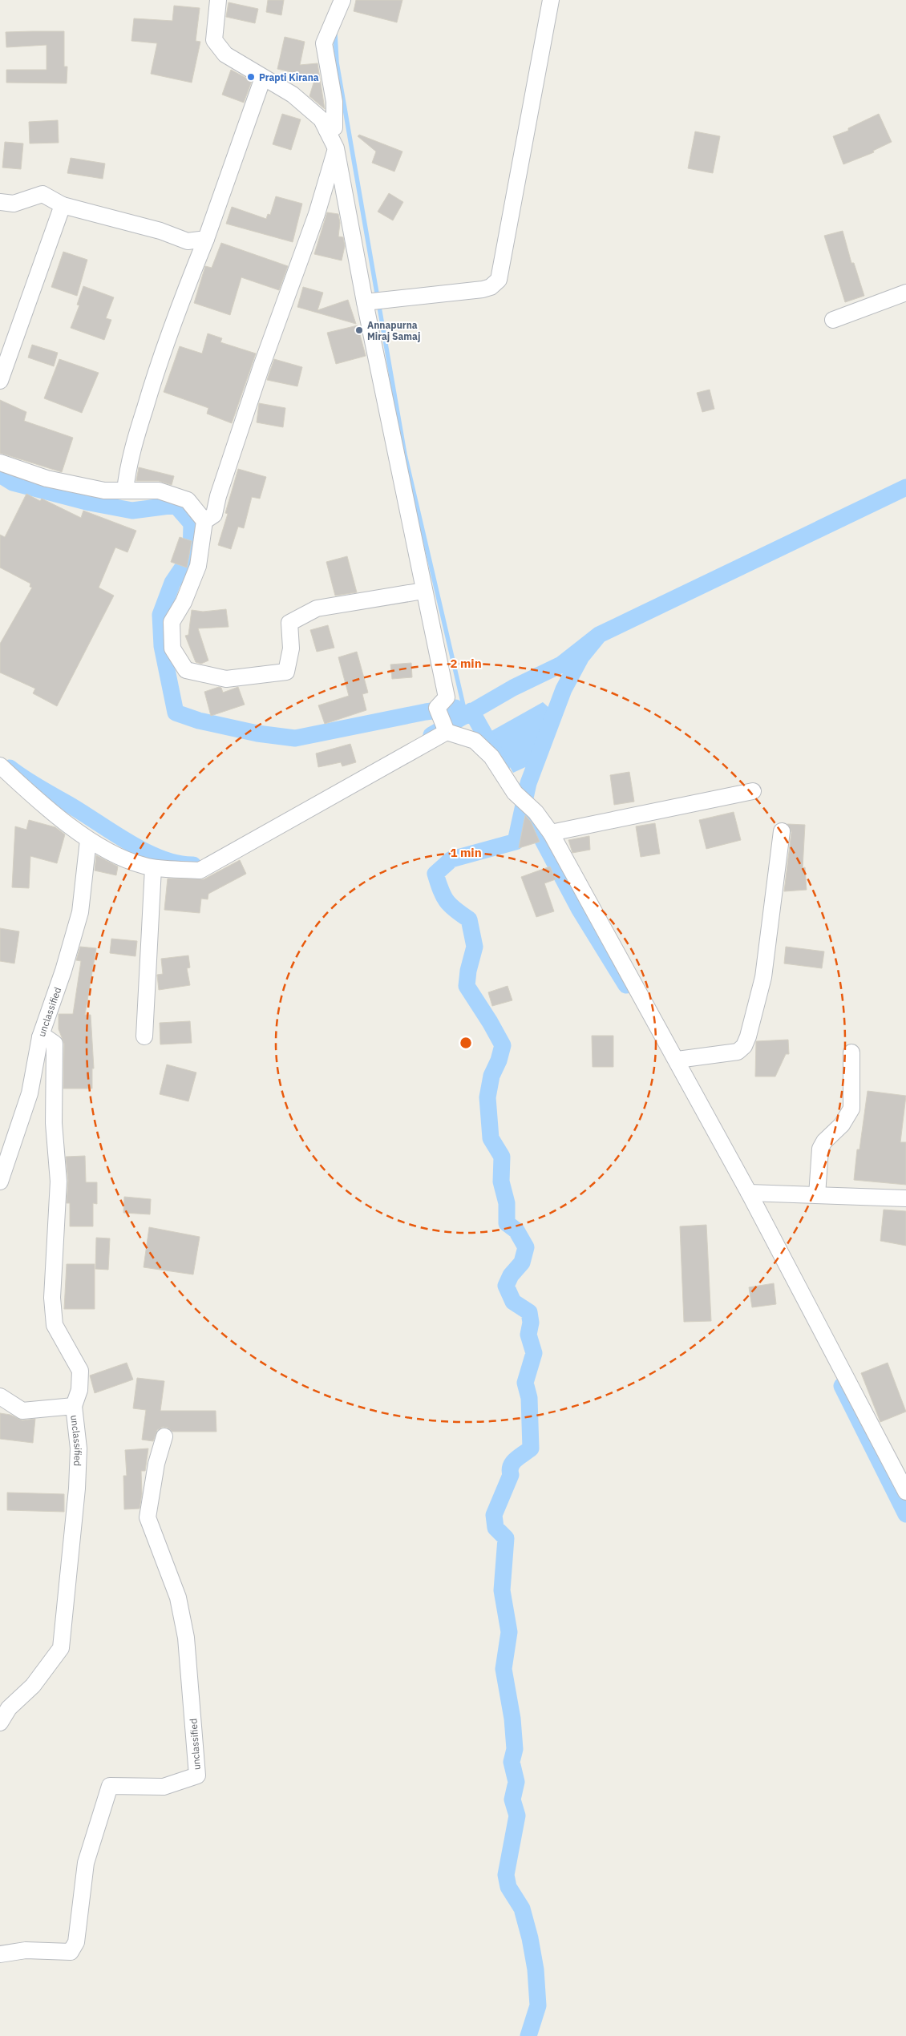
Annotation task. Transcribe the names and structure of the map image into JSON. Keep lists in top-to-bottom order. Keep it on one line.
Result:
{"streets":{"street":["unclassified"]},"places":["Prapti Kirana","Annapurna Miraj Samaj"],"rings":["2 min","1 min"]}
